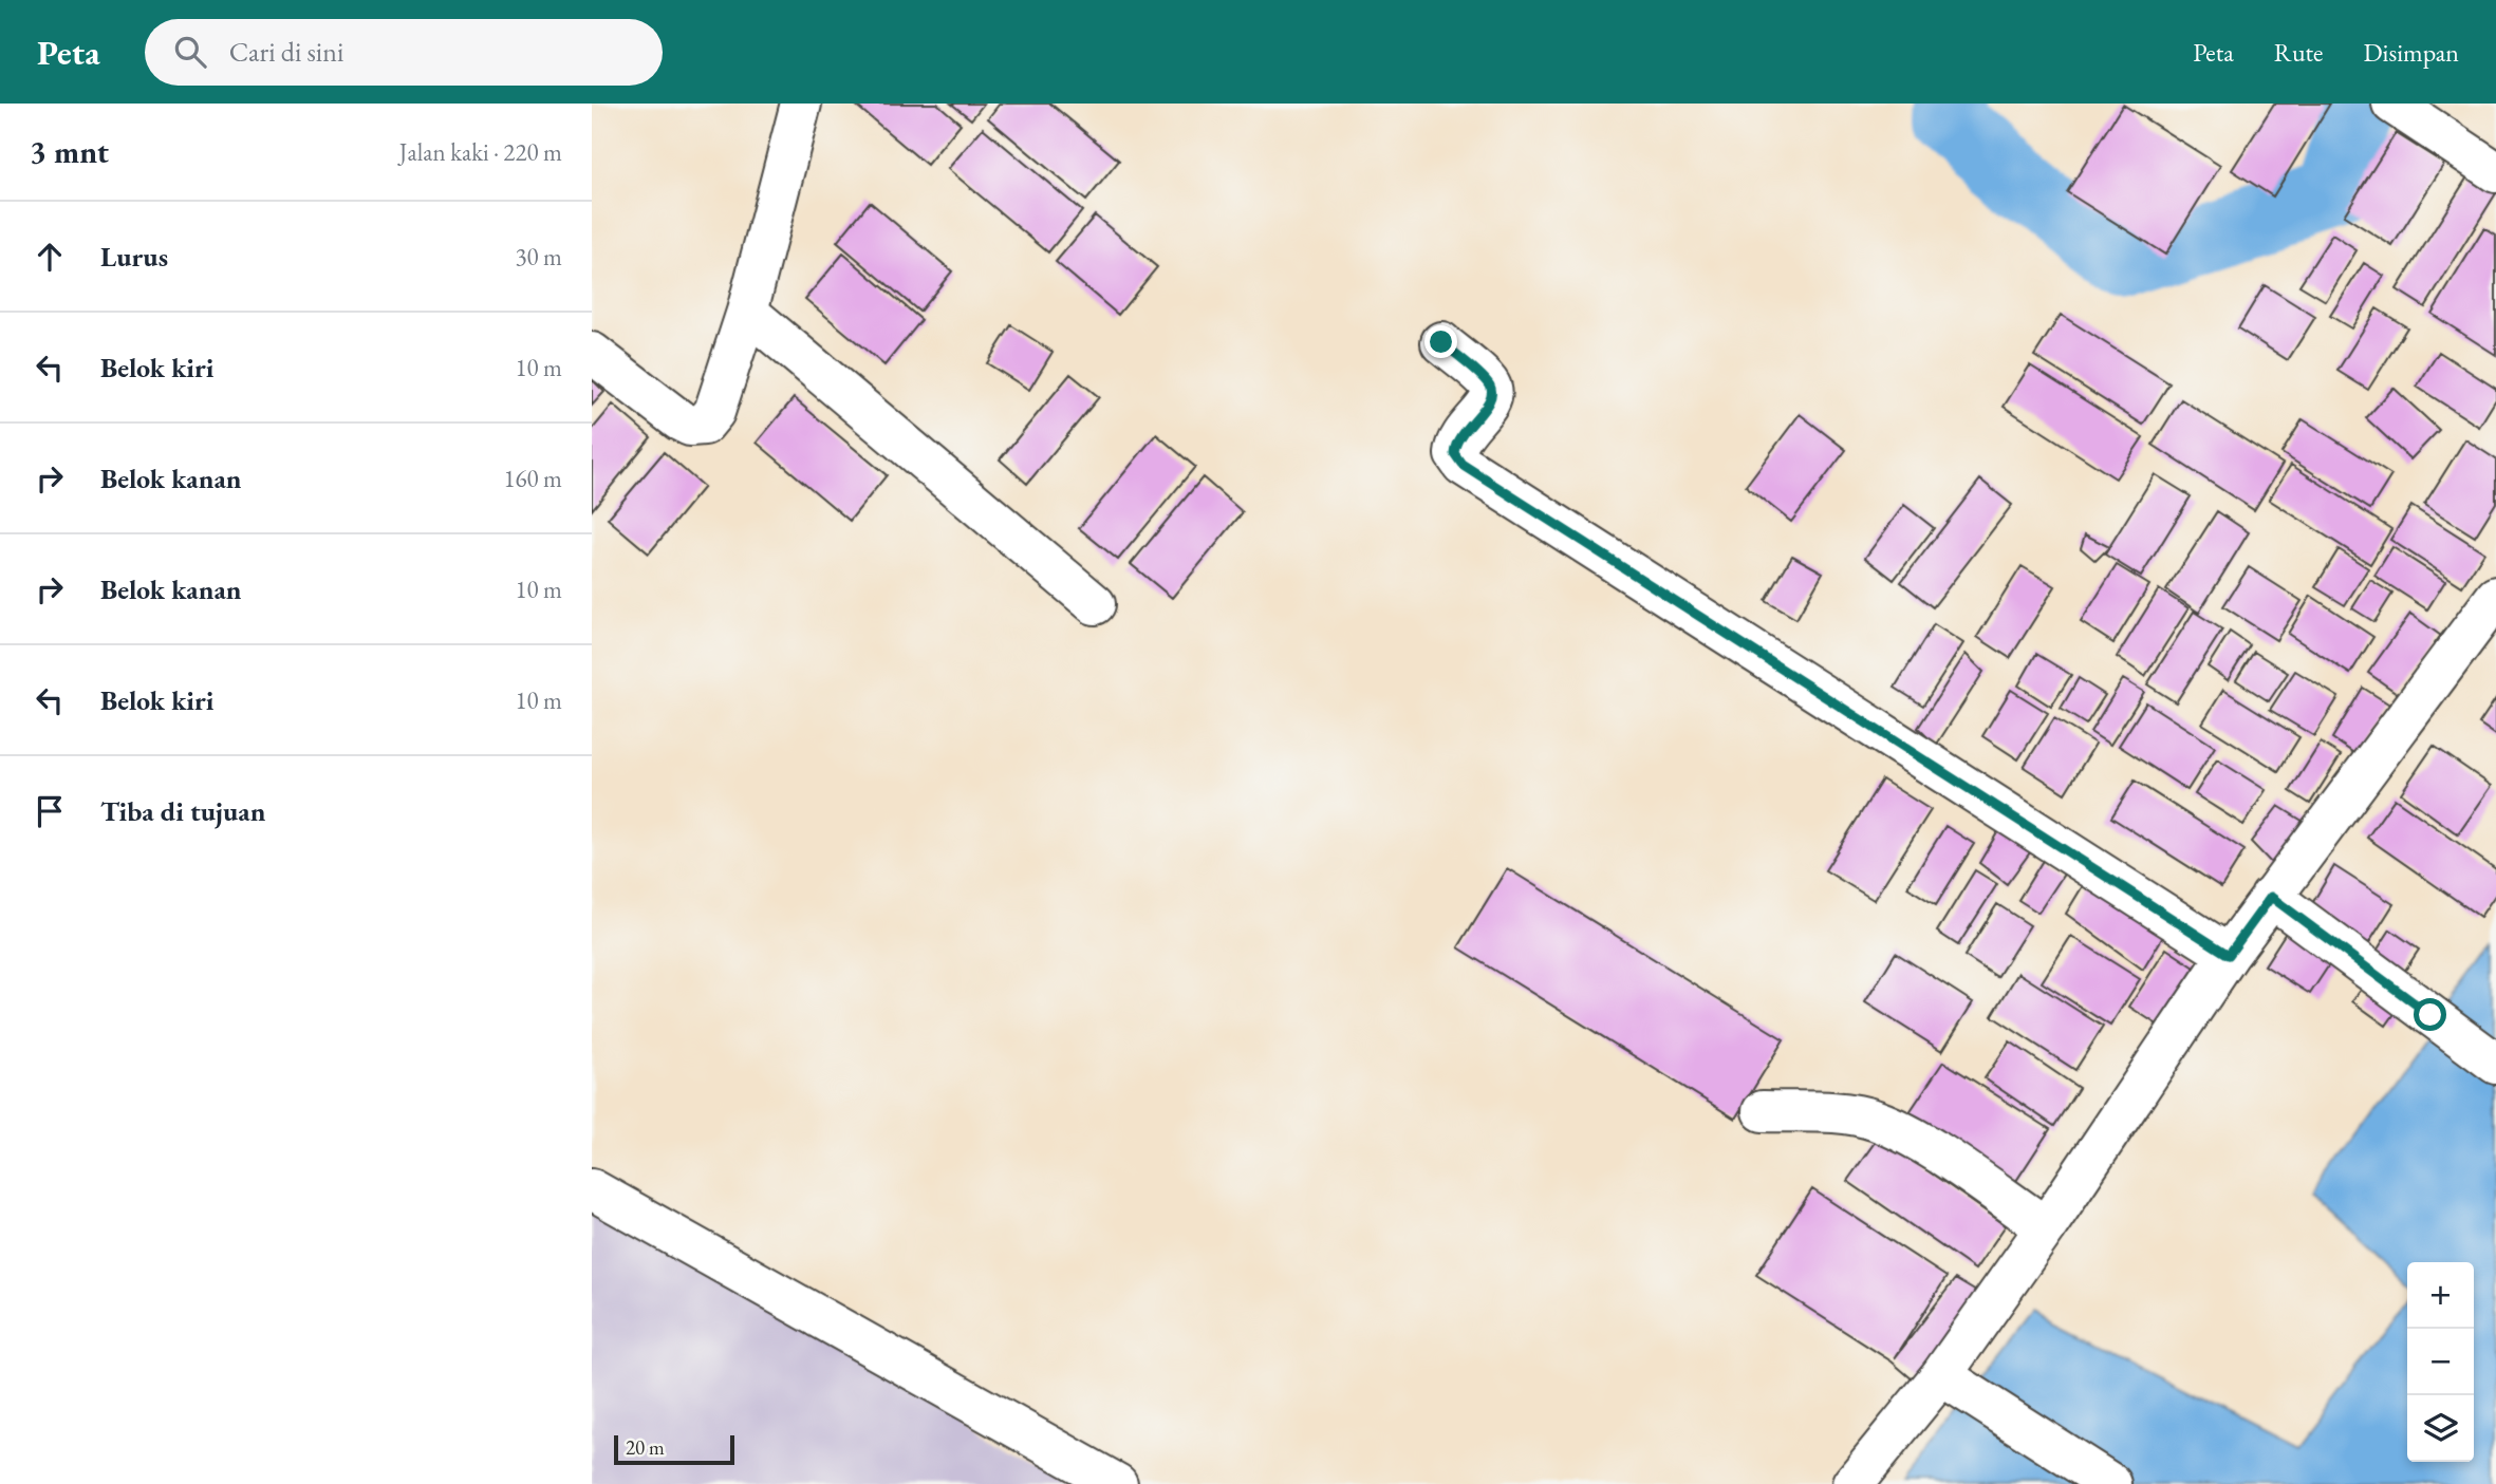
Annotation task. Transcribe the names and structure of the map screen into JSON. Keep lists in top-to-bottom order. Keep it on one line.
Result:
{"scale_bar":"20 m","page":{"header":"Peta","search":"Cari di sini","nav":["Peta","Rute","Disimpan"],"heading":["3 mnt","Jalan kaki · 220 m"],"list":[["Lurus","30 m"],["Belok kiri","10 m"],["Belok kanan","160 m"],["Belok kanan","10 m"],["Belok kiri","10 m"],"Tiba di tujuan"],"map_buttons":["+","−"],"scale":"20 m"}}
